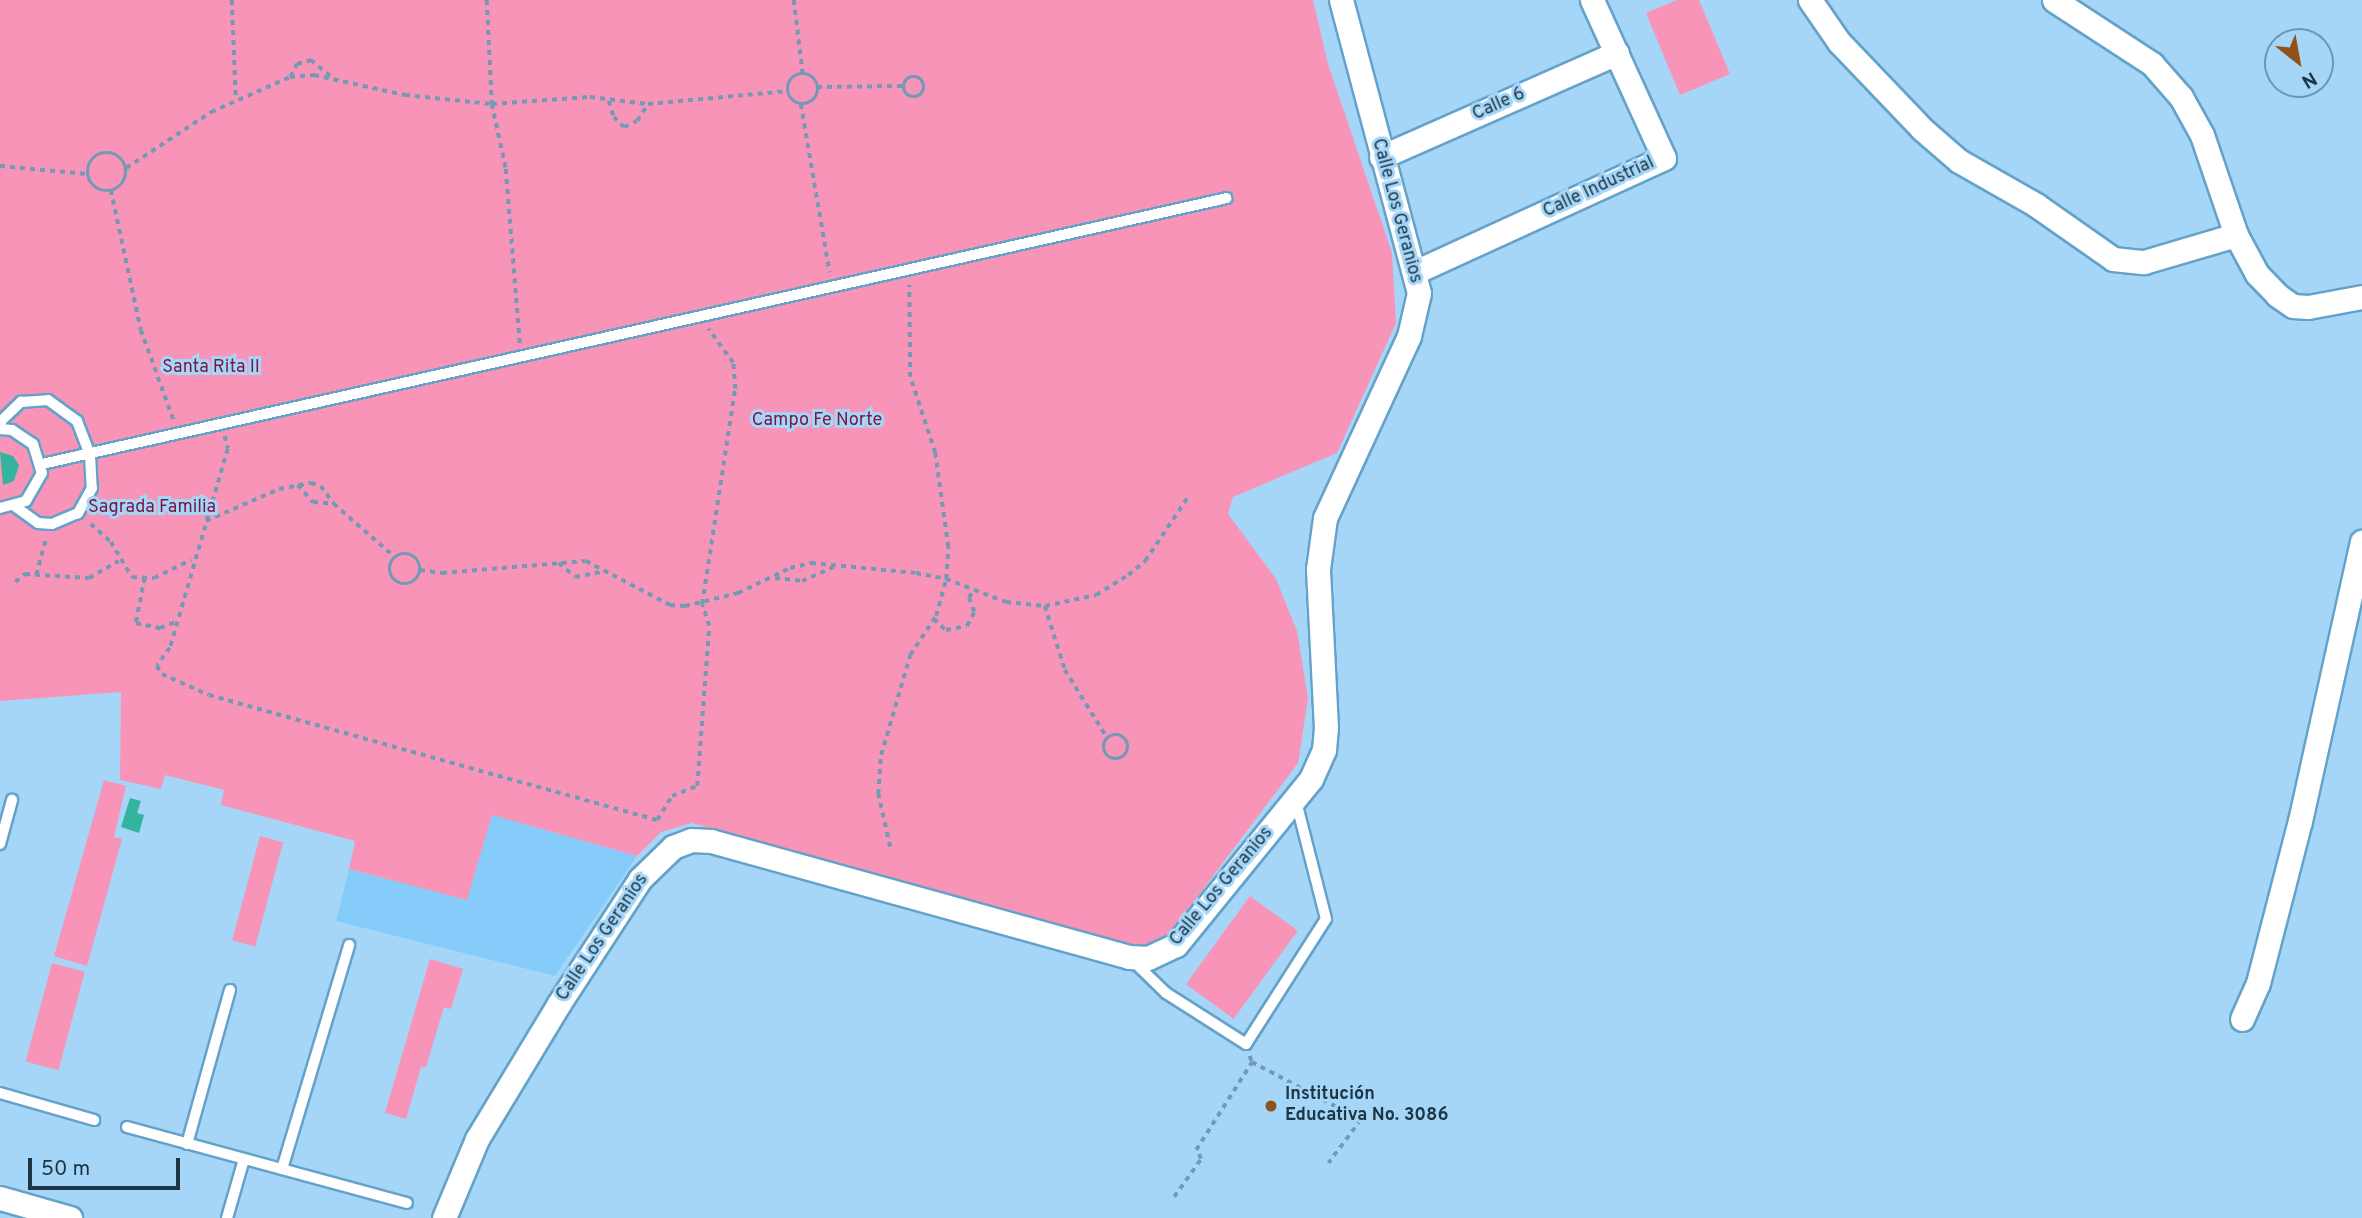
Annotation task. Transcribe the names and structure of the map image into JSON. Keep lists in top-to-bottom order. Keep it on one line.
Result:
{"streets":{"street":["Calle 6","Calle Industrial","Calle Los Geranios"]},"crossings":[["Calle 6","Calle Industrial"],["Calle 6","Calle Los Geranios"],["Calle Industrial","Calle Los Geranios"]],"parks":["Santa Rita II","Campo Fe Norte","Sagrada Familia"],"places":["Institución Educativa No. 3086"],"scale_bar":"50 m","north":"bottom right"}
